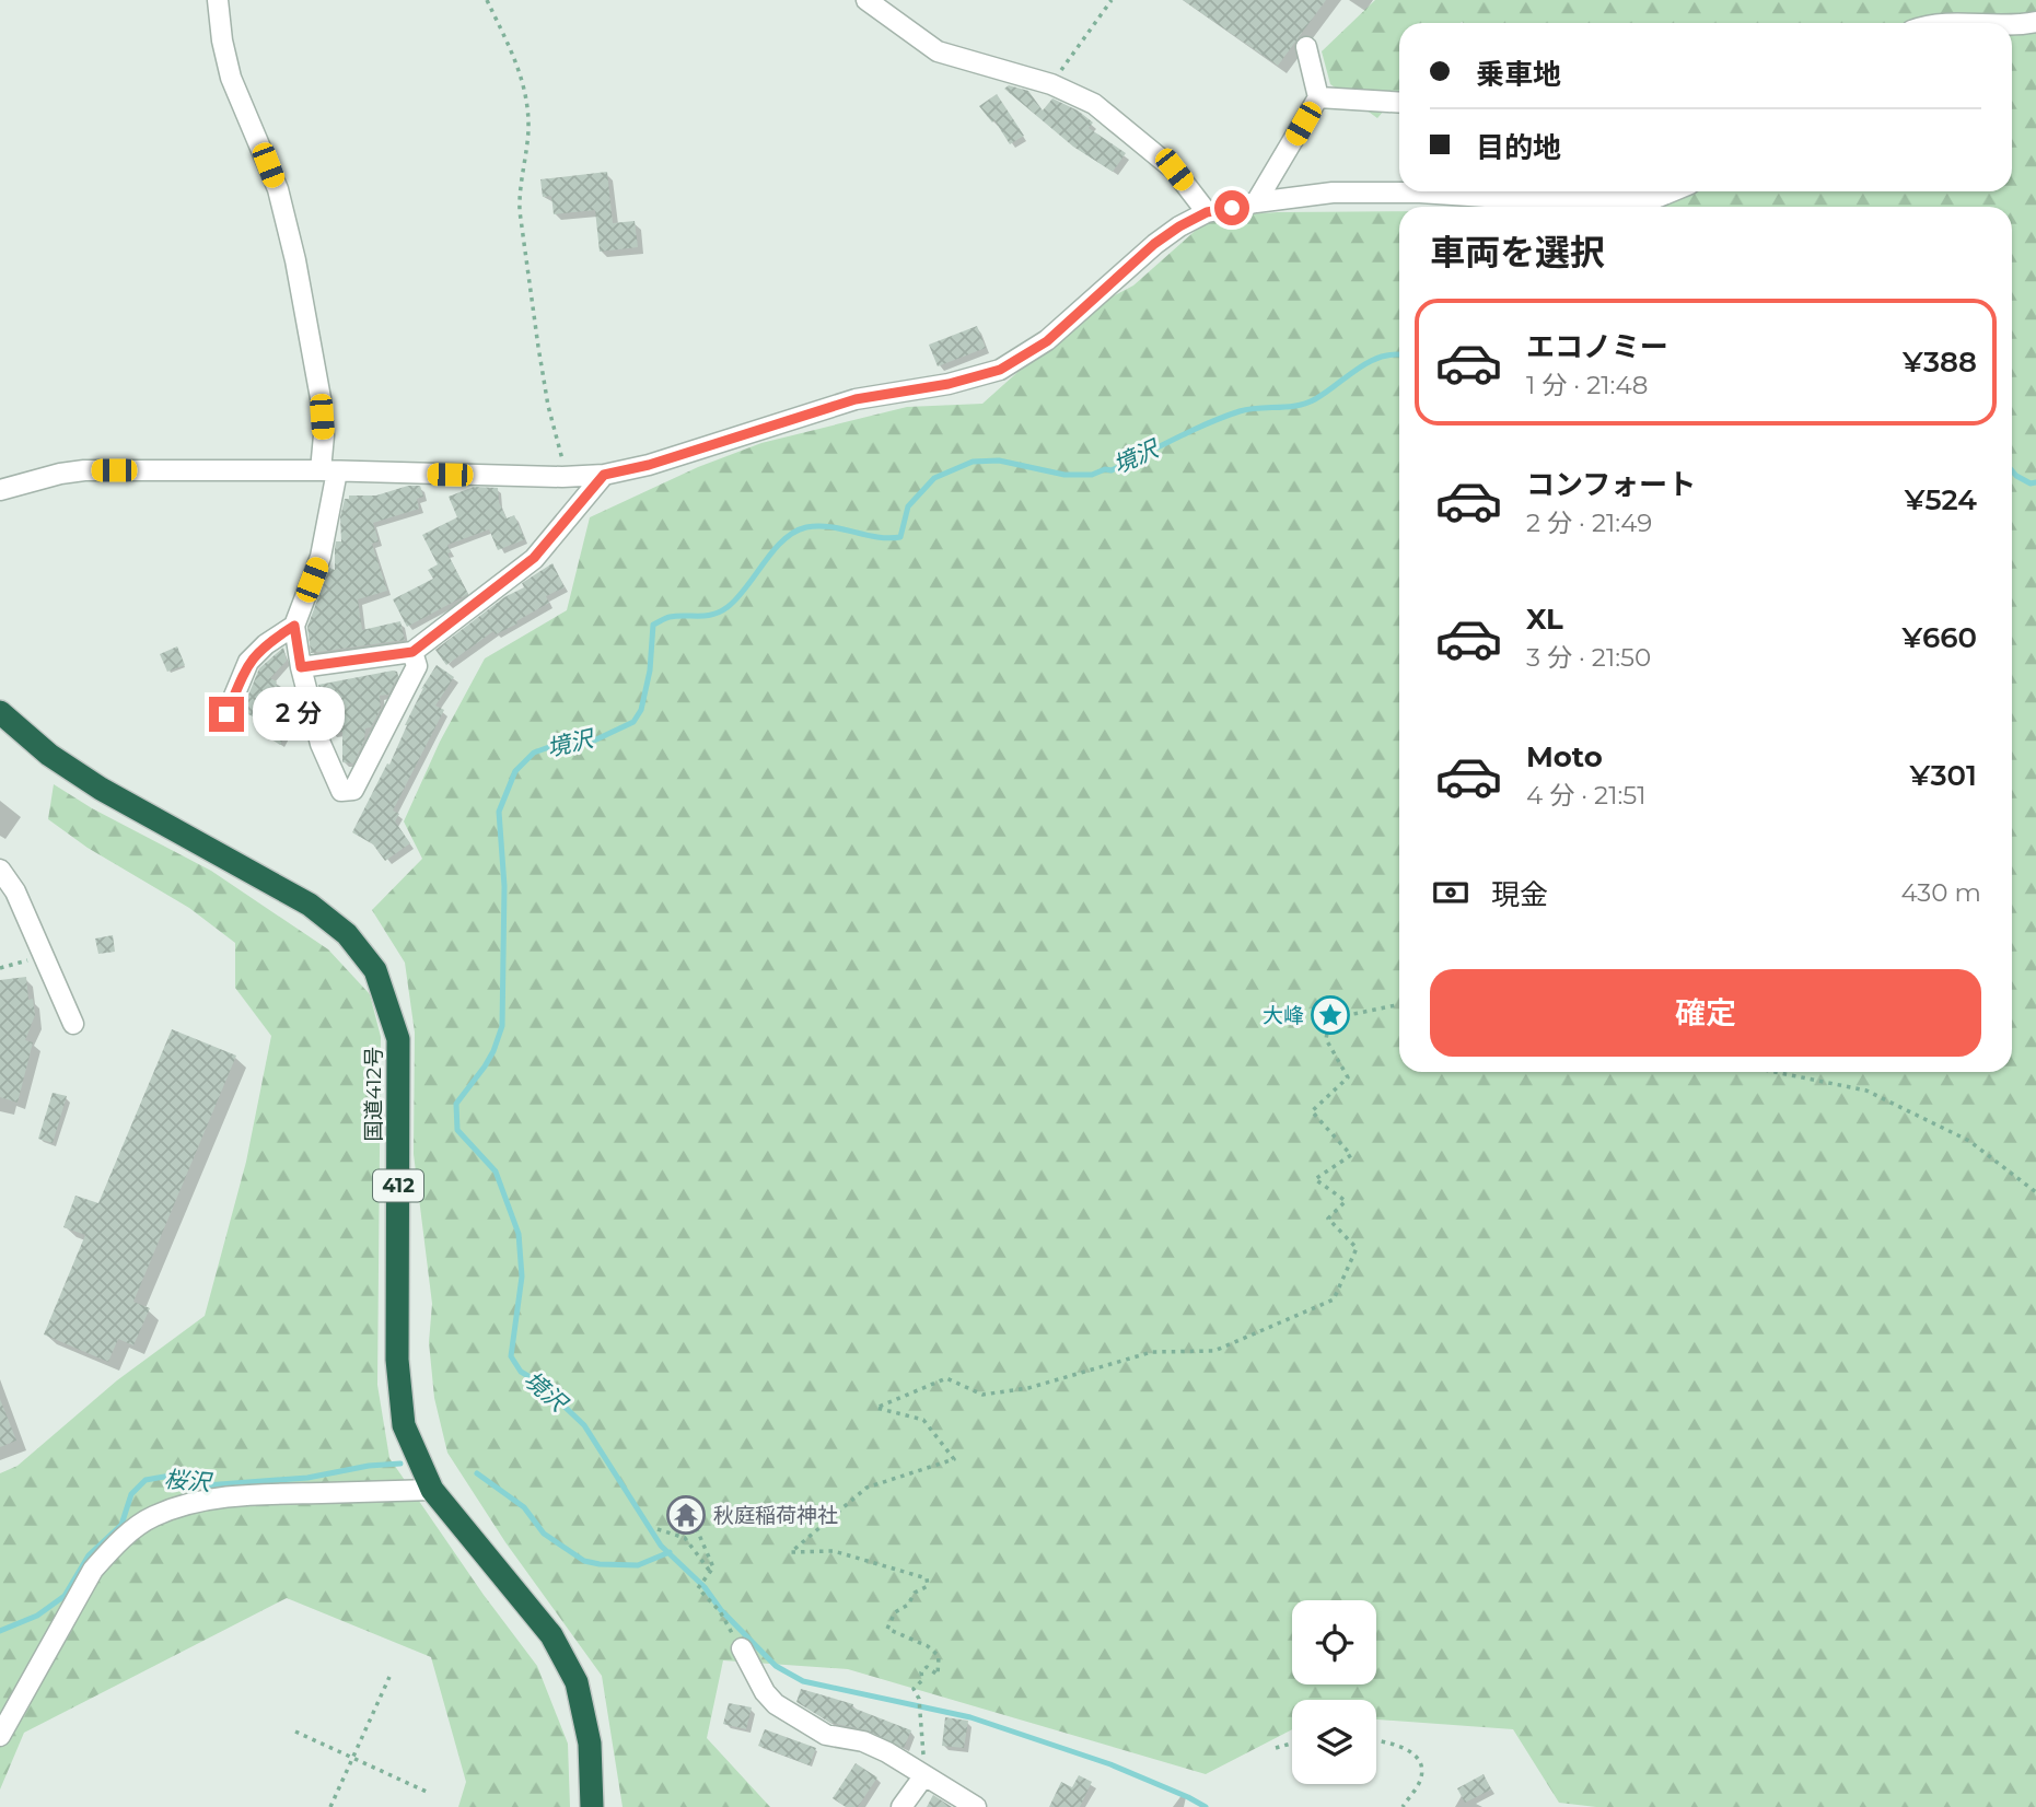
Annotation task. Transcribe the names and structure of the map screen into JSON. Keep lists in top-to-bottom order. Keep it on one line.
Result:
{"streets":{"highway":["国道412号","412"]},"water":["境沢","桜沢"],"places":{"place":["大峰"],"temple":["秋庭稲荷神社"]},"page":{"banner":["乗車地","目的地"],"heading":"車両を選択","list":[{"name":"エコノミー","note":"1 分 · 21:48","value":"¥388"},{"name":"コンフォート","note":"2 分 · 21:49","value":"¥524"},{"name":"XL","note":"3 分 · 21:50","value":"¥660"},{"name":"Moto","note":"4 分 · 21:51","value":"¥301"}],"bubble":"2 分","pay":["現金","430 m"],"buttons":"確定"}}
